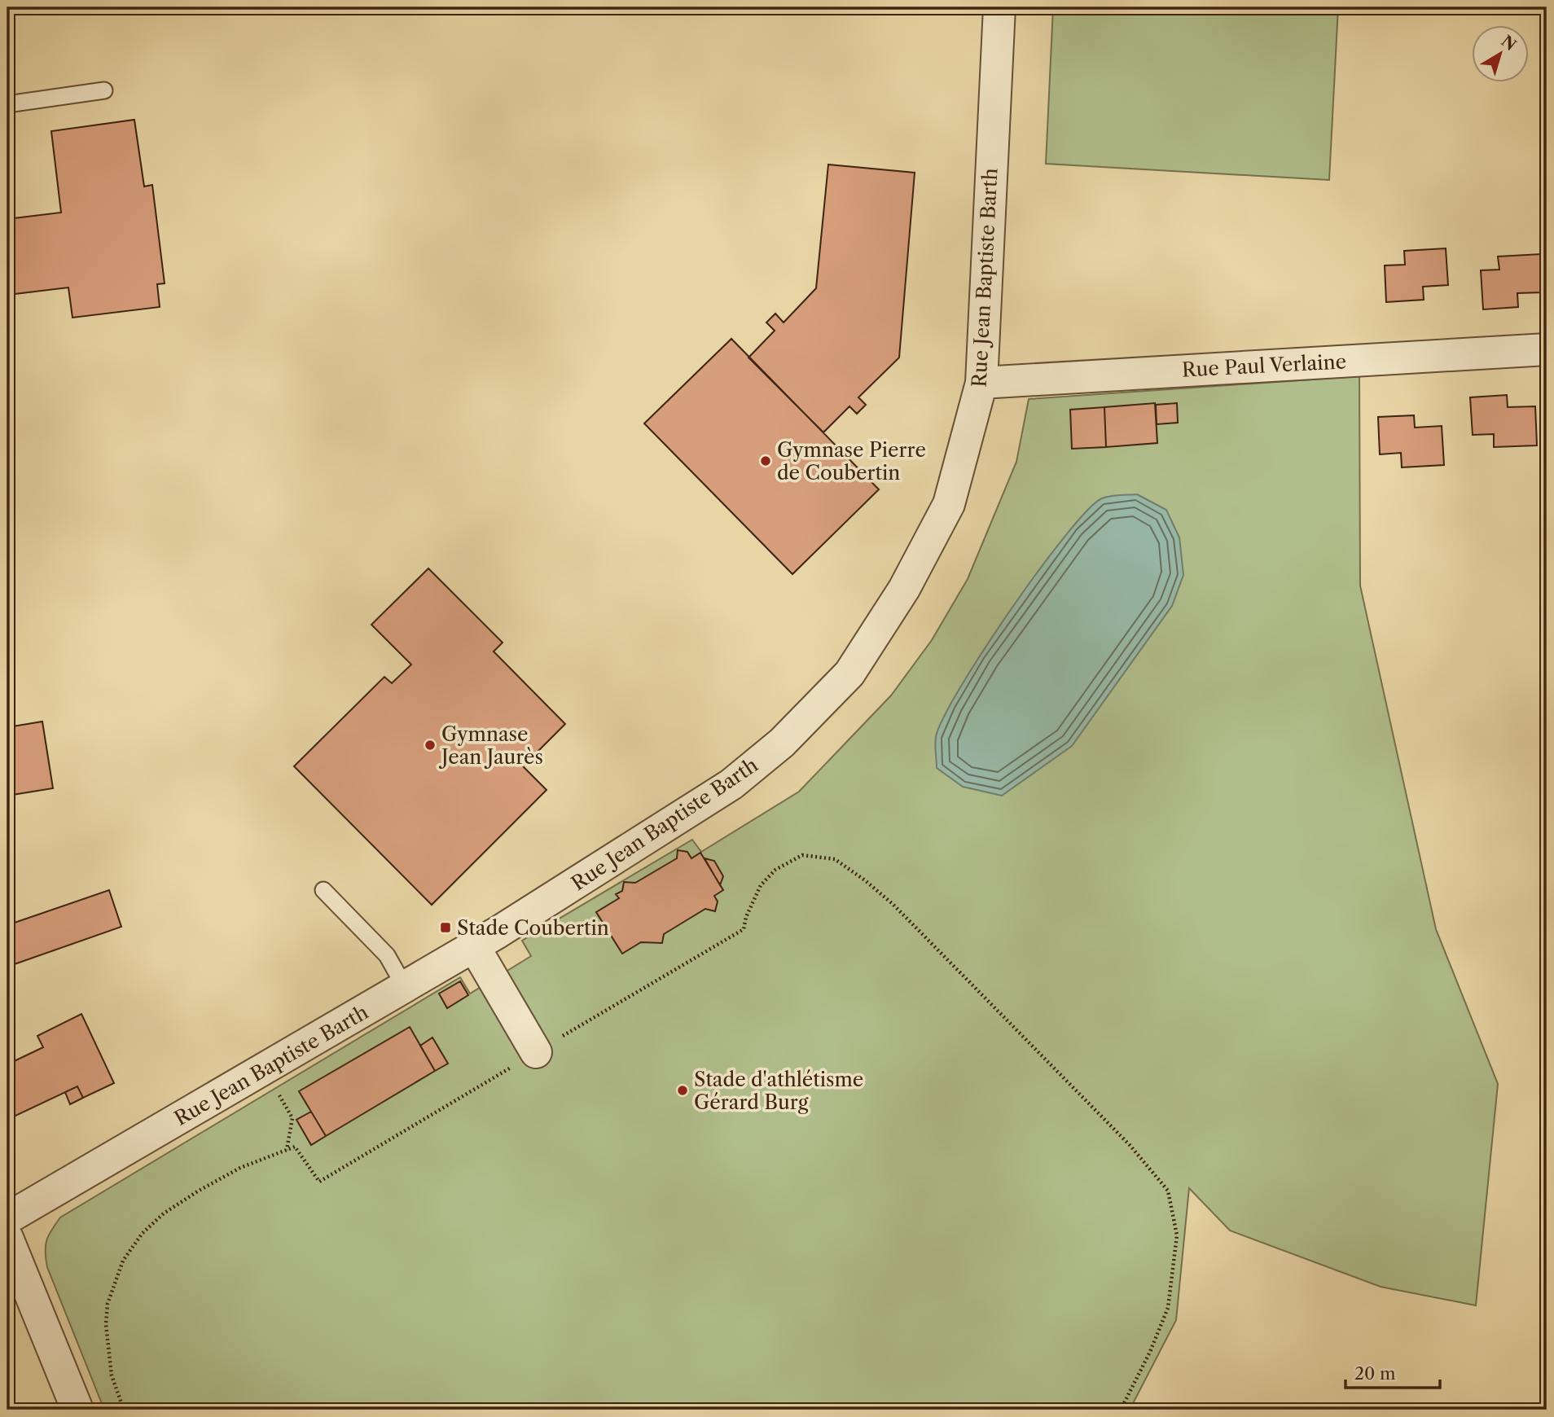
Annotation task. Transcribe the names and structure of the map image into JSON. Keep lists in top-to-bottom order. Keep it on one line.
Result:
{"streets":{"street":["Rue Jean Baptiste Barth","Rue Paul Verlaine"]},"crossings":[["Rue Jean Baptiste Barth","Rue Paul Verlaine"]],"places":{"other":["Gymnase Pierre de Coubertin","Gymnase Jean Jaurès","Stade d'athlétisme Gérard Burg"],"transit":["Stade Coubertin"]},"scale_bar":"20 m","north":"top right"}
